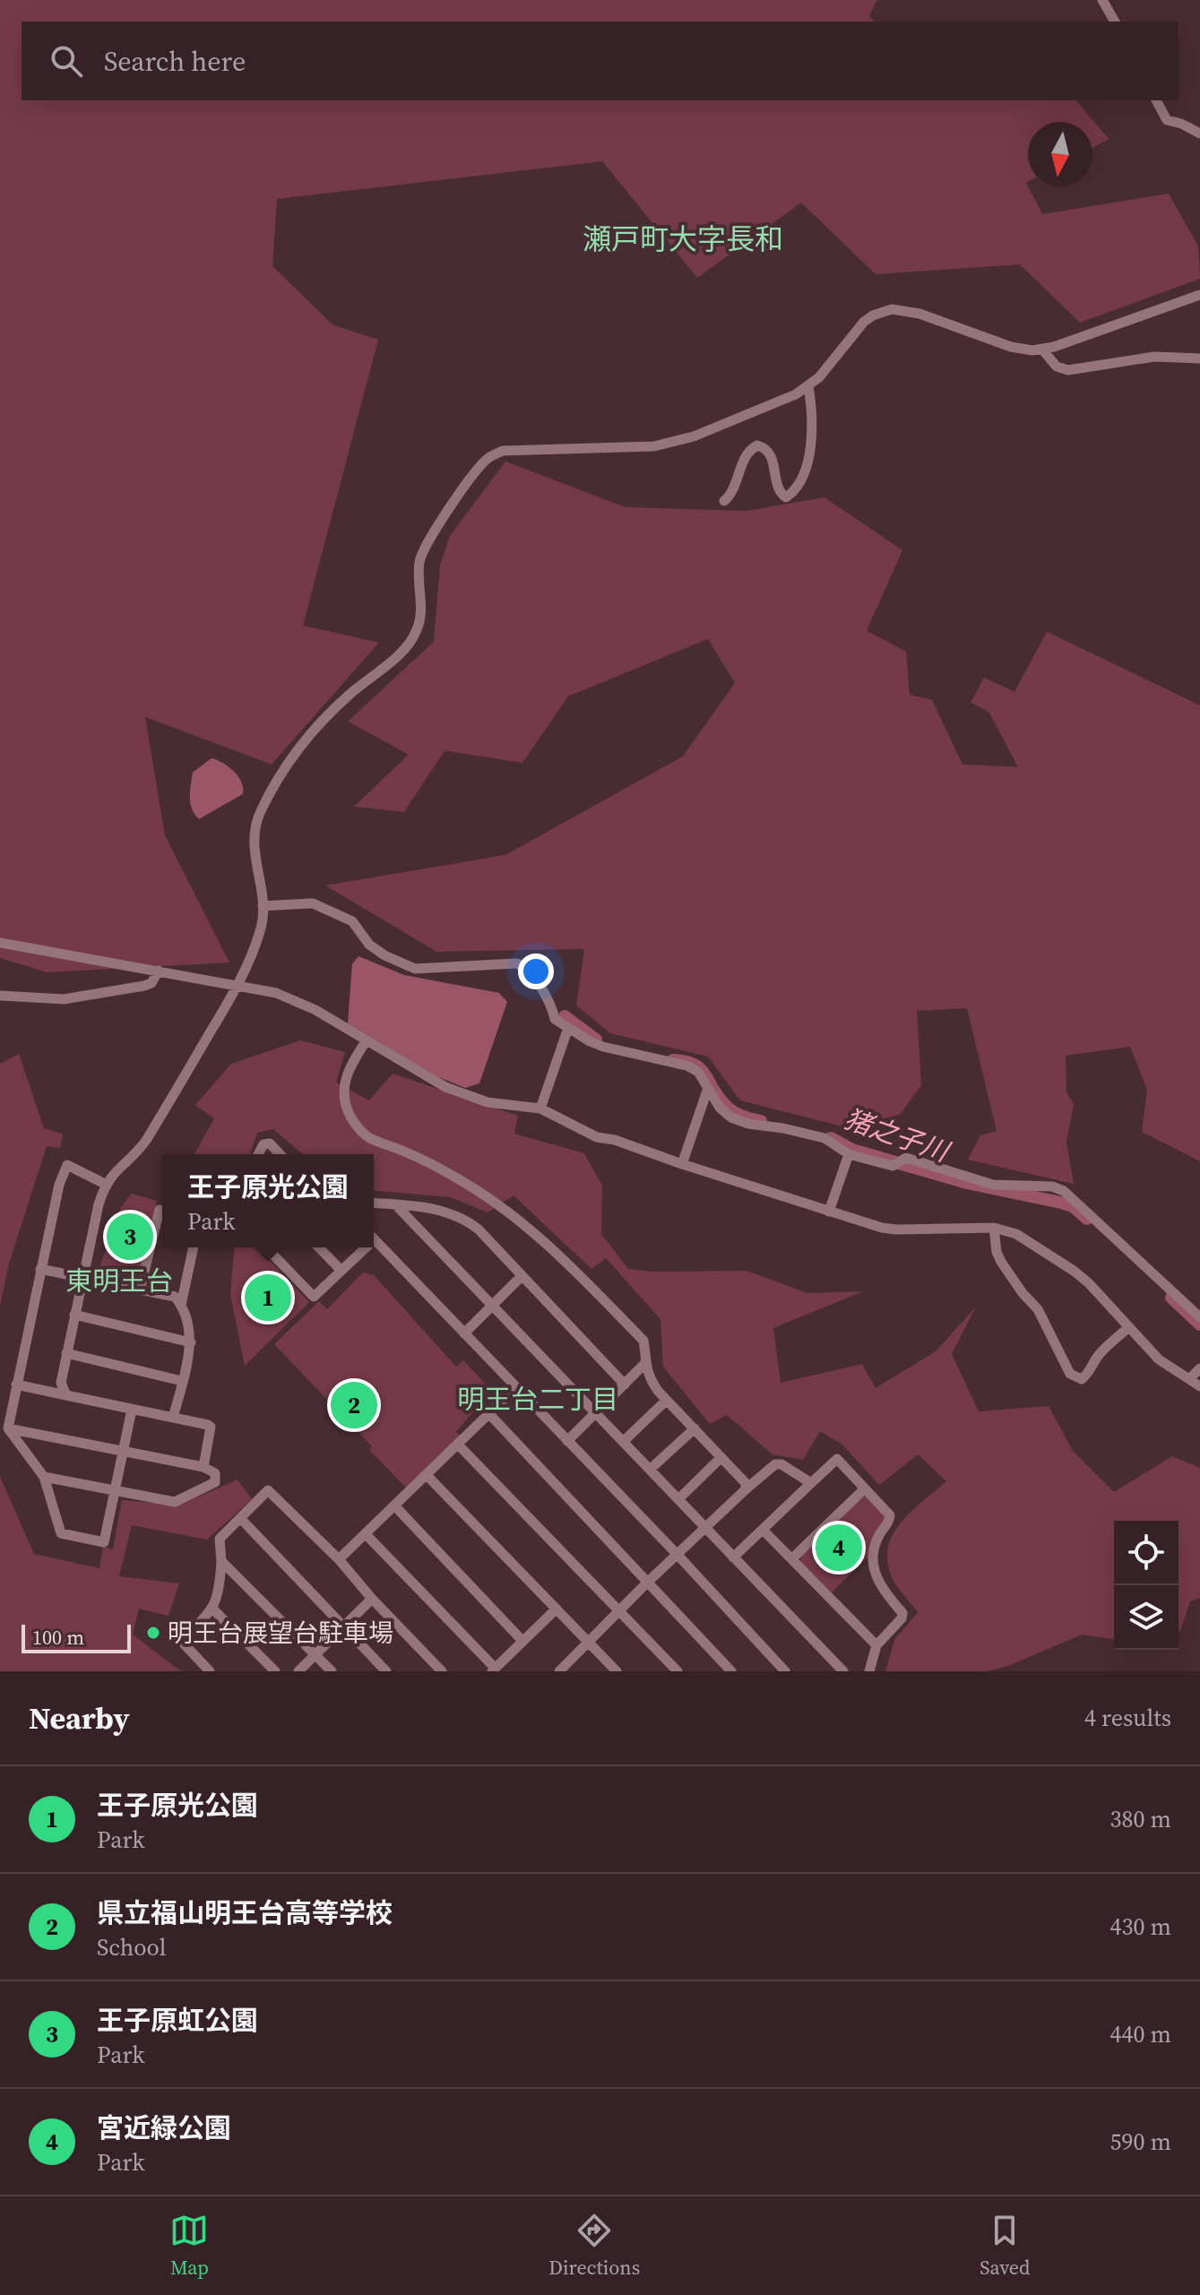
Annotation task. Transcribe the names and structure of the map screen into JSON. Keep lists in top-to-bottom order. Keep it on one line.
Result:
{"districts":["瀬戸町大字長和","東明王台","明王台二丁目"],"water":["猪之子川"],"places":["明王台展望台駐車場"],"scale_bar":"100 m","north":"bottom","page":{"search":"Search here","popup":["王子原光公園","Park"],"pins":["3","1","2","4"],"scale":"100 m","heading":["Nearby","4 results"],"list":[{"mark":"1","name":"王子原光公園","note":"Park","value":"380 m"},{"mark":"2","name":"県立福山明王台高等学校","note":"School","value":"430 m"},{"mark":"3","name":"王子原虹公園","note":"Park","value":"440 m"},{"mark":"4","name":"宮近緑公園","note":"Park","value":"590 m"}],"nav":["Map","Directions","Saved"]}}
